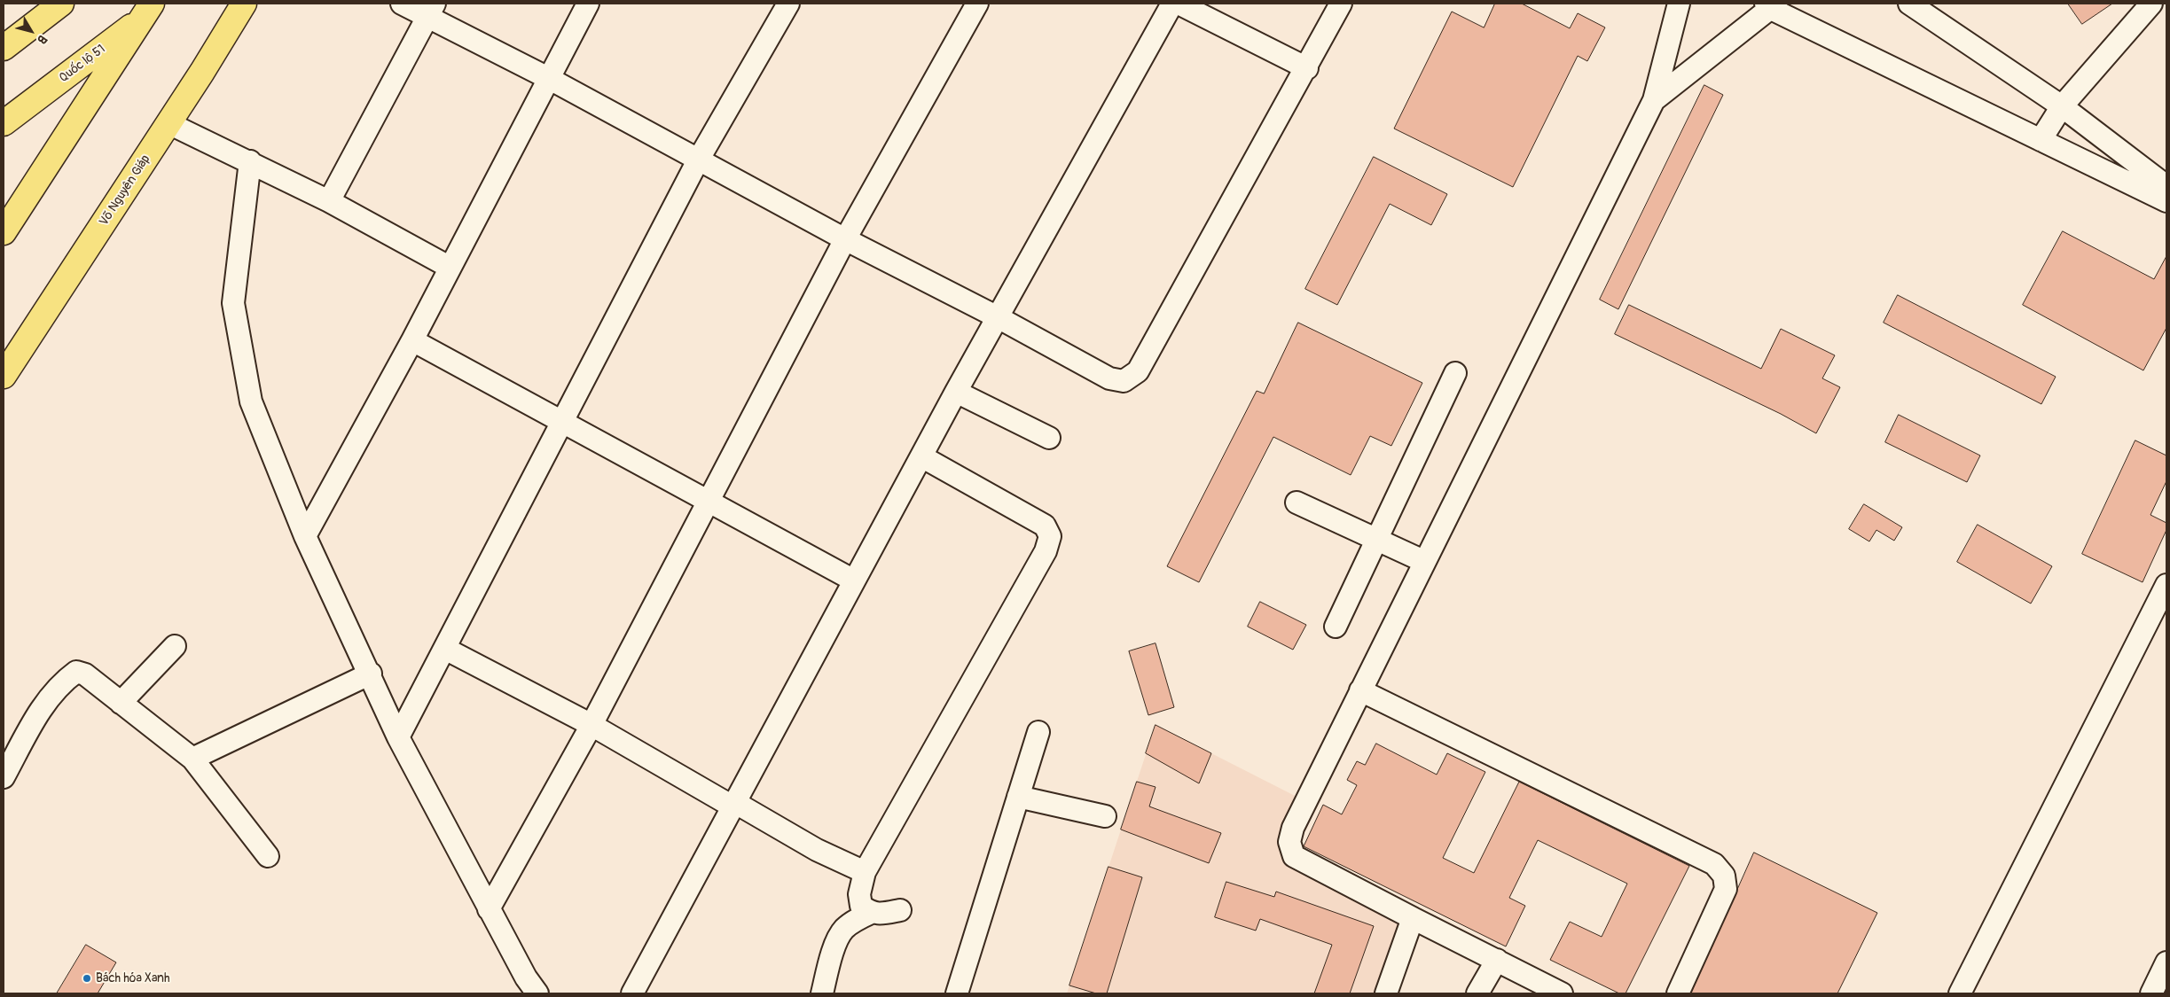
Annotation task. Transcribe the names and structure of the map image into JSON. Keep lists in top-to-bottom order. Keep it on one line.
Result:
{"streets":{"highway":["Quốc lộ 51","Võ Nguyên Giáp"]},"places":["Bách hóa Xanh"],"north":"bottom right"}
